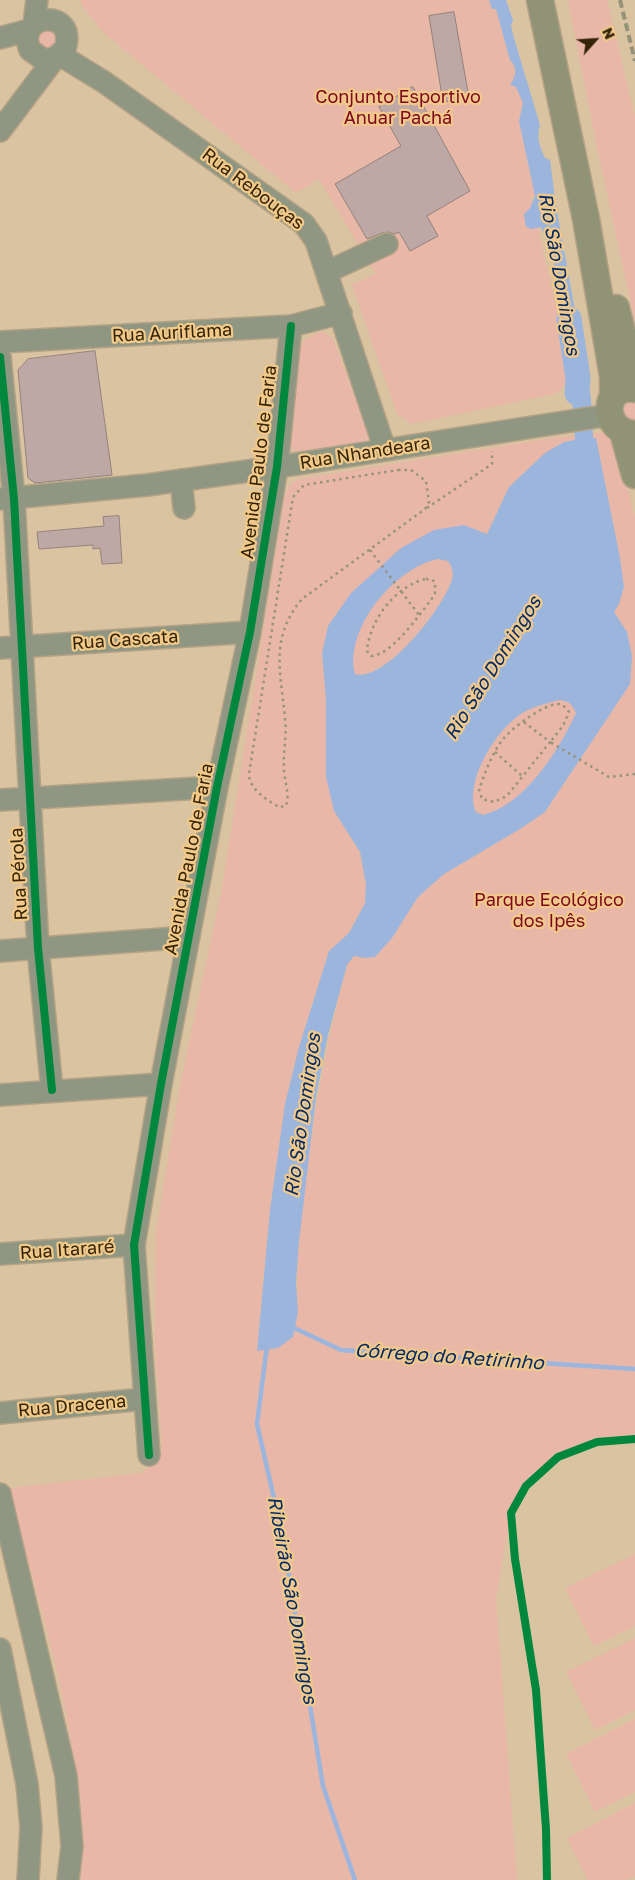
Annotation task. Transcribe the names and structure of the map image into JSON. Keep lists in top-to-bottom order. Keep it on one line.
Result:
{"streets":{"street":["Rua Rebouças","Rua Auriflama","Rua Nhandeara","Avenida Paulo de Faria","Rua Cascata","Rua Pérola","Rua Itararé","Rua Dracena"]},"crossings":[["Rua Rebouças","Rua Auriflama"],["Rua Rebouças","Rua Nhandeara"],["Rua Auriflama","Avenida Paulo de Faria"],["Rua Nhandeara","Avenida Paulo de Faria"],["Rua Nhandeara","Rua Pérola"],["Avenida Paulo de Faria","Rua Cascata"],["Avenida Paulo de Faria","Rua Itararé"],["Avenida Paulo de Faria","Rua Dracena"],["Rua Cascata","Rua Pérola"]],"water":["Rio São Domingos","Córrego do Retirinho","Ribeirão São Domingos"],"parks":["Conjunto Esportivo Anuar Pachá","Parque Ecológico dos Ipês"],"north":"top right"}
